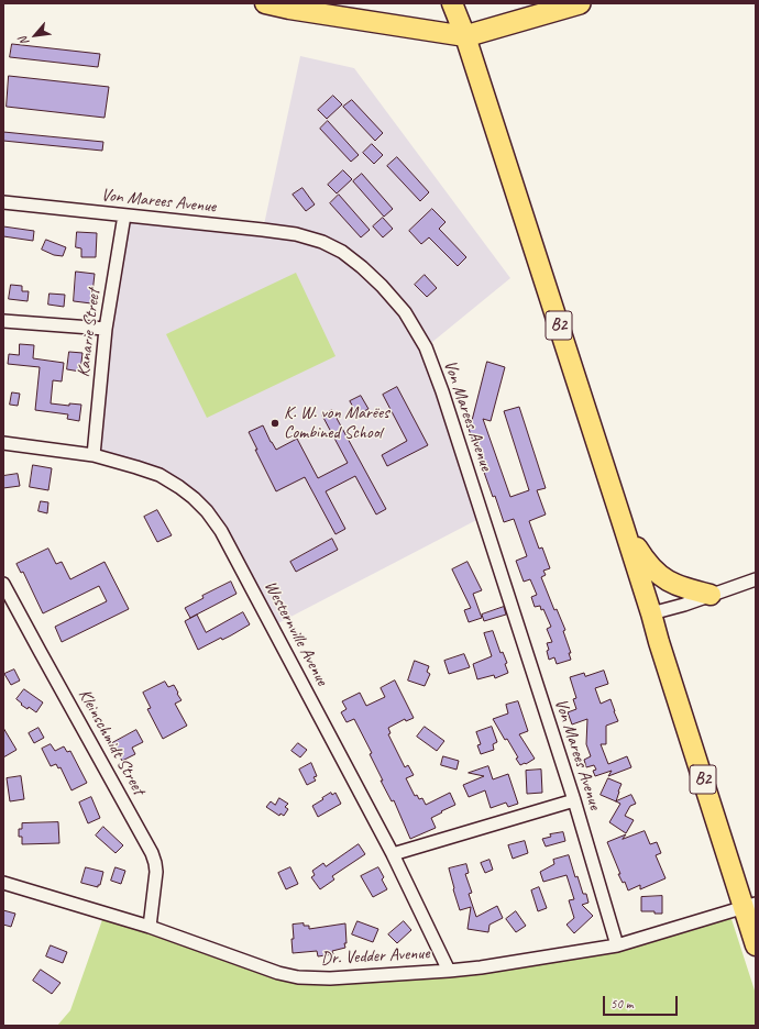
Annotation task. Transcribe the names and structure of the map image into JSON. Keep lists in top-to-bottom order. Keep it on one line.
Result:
{"streets":{"highway":["B2"],"street":["Von Marees Avenue","Kanarie Street","Westernville Avenue","Kleinschmidt Street","Dr. Vedder Avenue"]},"crossings":[["Von Marees Avenue","Kanarie Street"],["Von Marees Avenue","Dr. Vedder Avenue"],["B2","Dr. Vedder Avenue"],["Kanarie Street","Westernville Avenue"],["Westernville Avenue","Dr. Vedder Avenue"],["Kleinschmidt Street","Dr. Vedder Avenue"]],"places":["K. W. von Marëes Combined School"],"scale_bar":"50 m","north":"bottom left"}
